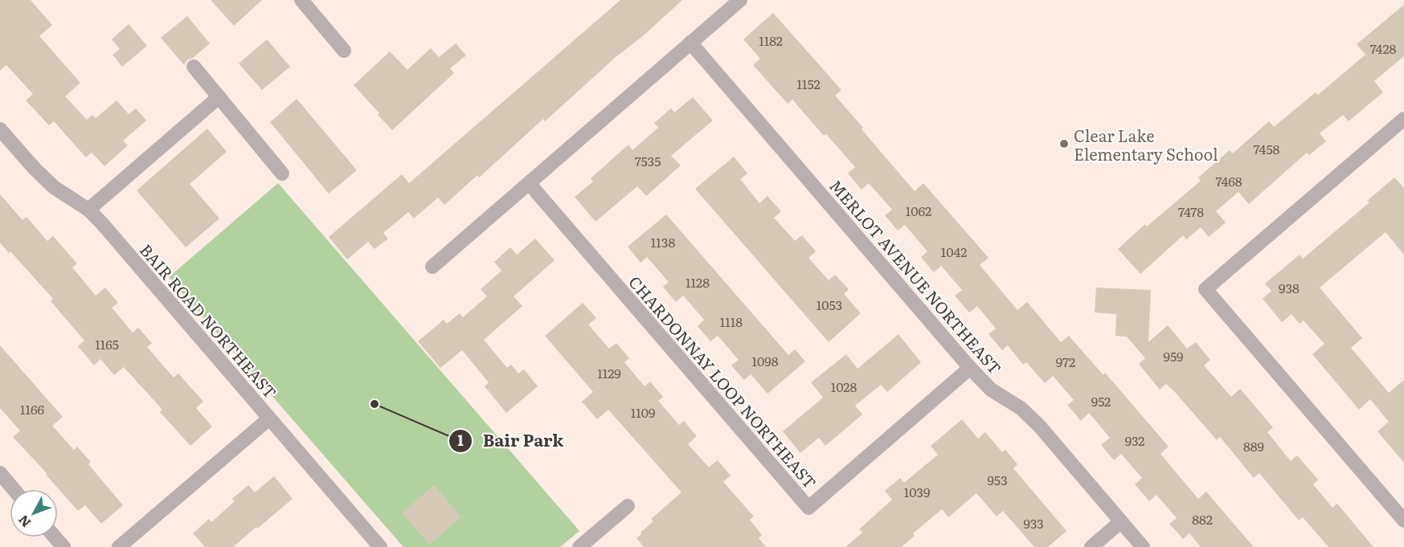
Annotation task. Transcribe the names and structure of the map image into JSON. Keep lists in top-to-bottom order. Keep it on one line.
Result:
{"streets":{"street":["MERLOT AVENUE NORTHEAST","BAIR ROAD NORTHEAST","CHARDONNAY LOOP NORTHEAST"]},"crossings":[["MERLOT AVENUE NORTHEAST","CHARDONNAY LOOP NORTHEAST"]],"places":["Clear Lake Elementary School","Bair Park"],"house_numbers":["1182","7428","1152","7458","7535","7468","1062","7478","1138","1042","1128","938","1053","1118","1165","959","1098","972","1129","1028","952","1166","1109","932","889","953","1039","882","933"],"north":"bottom left"}
